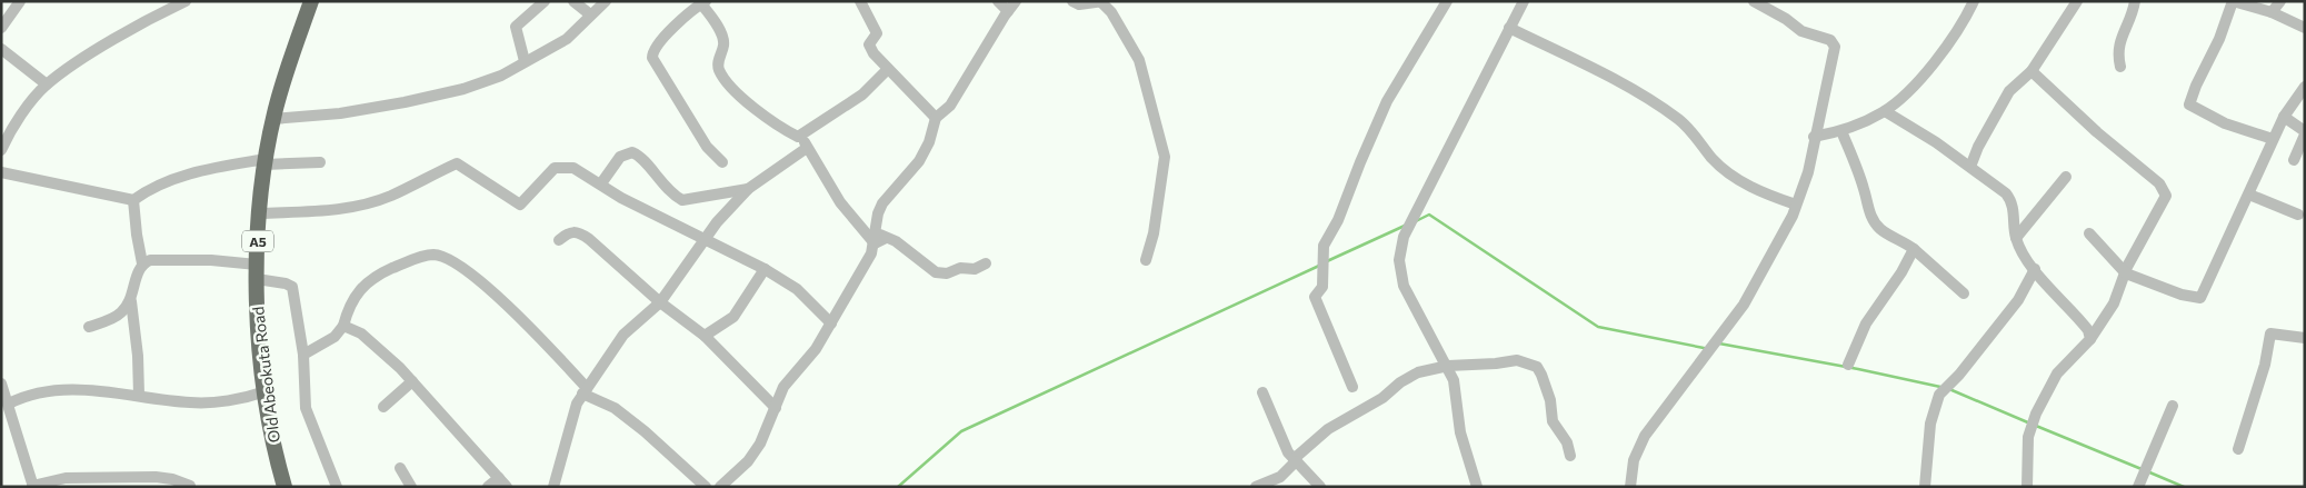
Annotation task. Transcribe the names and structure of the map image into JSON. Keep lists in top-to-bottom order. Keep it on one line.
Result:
{"streets":{"highway":["A5","Old Abeokuta Road"]}}
